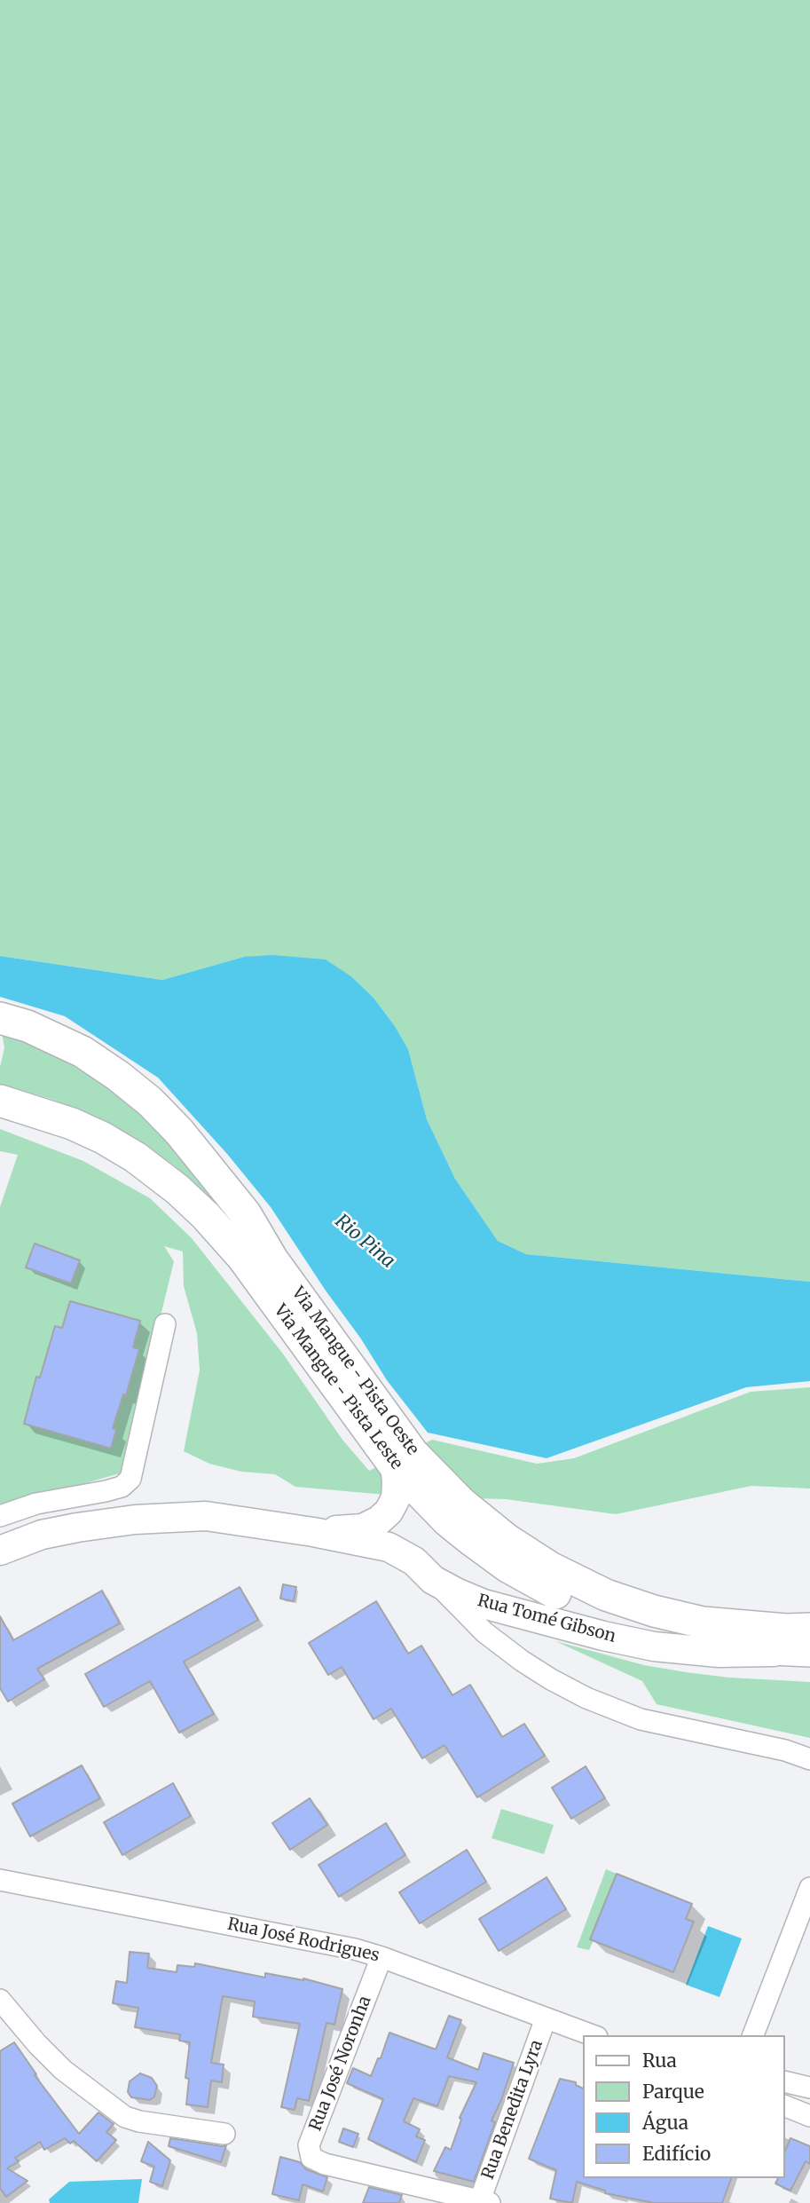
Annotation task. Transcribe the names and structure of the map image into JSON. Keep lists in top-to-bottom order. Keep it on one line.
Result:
{"streets":{"main road":["Via Mangue - Pista Oeste","Via Mangue - Pista Leste"],"street":["Rua Tomé Gibson","Rua José Rodrigues","Rua José Noronha","Rua Benedita Lyra"]},"crossings":[["Via Mangue - Pista Oeste","Via Mangue - Pista Leste"],["Via Mangue - Pista Oeste","Rua Tomé Gibson"],["Via Mangue - Pista Leste","Rua Tomé Gibson"],["Rua José Rodrigues","Rua José Noronha"],["Rua José Rodrigues","Rua Benedita Lyra"],["Rua José Noronha","Rua Benedita Lyra"]],"water":["Rio Pina"],"legend":["Rua","Parque","Água","Edifício"]}
